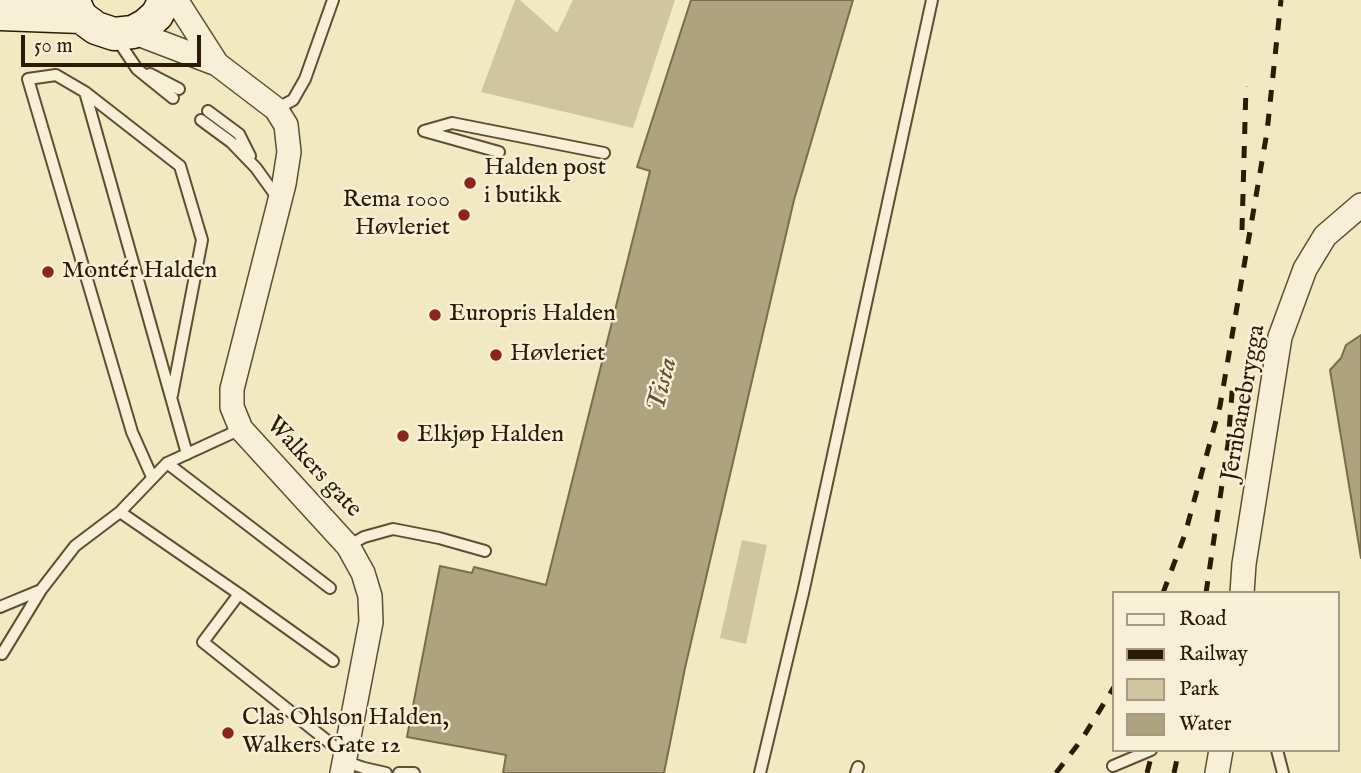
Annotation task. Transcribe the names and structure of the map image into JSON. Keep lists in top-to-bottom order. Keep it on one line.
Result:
{"streets":{"street":["Jernbanebrygga","Walkers gate"]},"water":["Tista"],"places":["Halden post i butikk","Rema 1000 Høvleriet","Montér Halden","Europris Halden","Høvleriet","Elkjøp Halden","Clas Ohlson Halden, Walkers Gate 12"],"legend":["Road","Railway","Park","Water"],"scale_bar":"50 m"}
